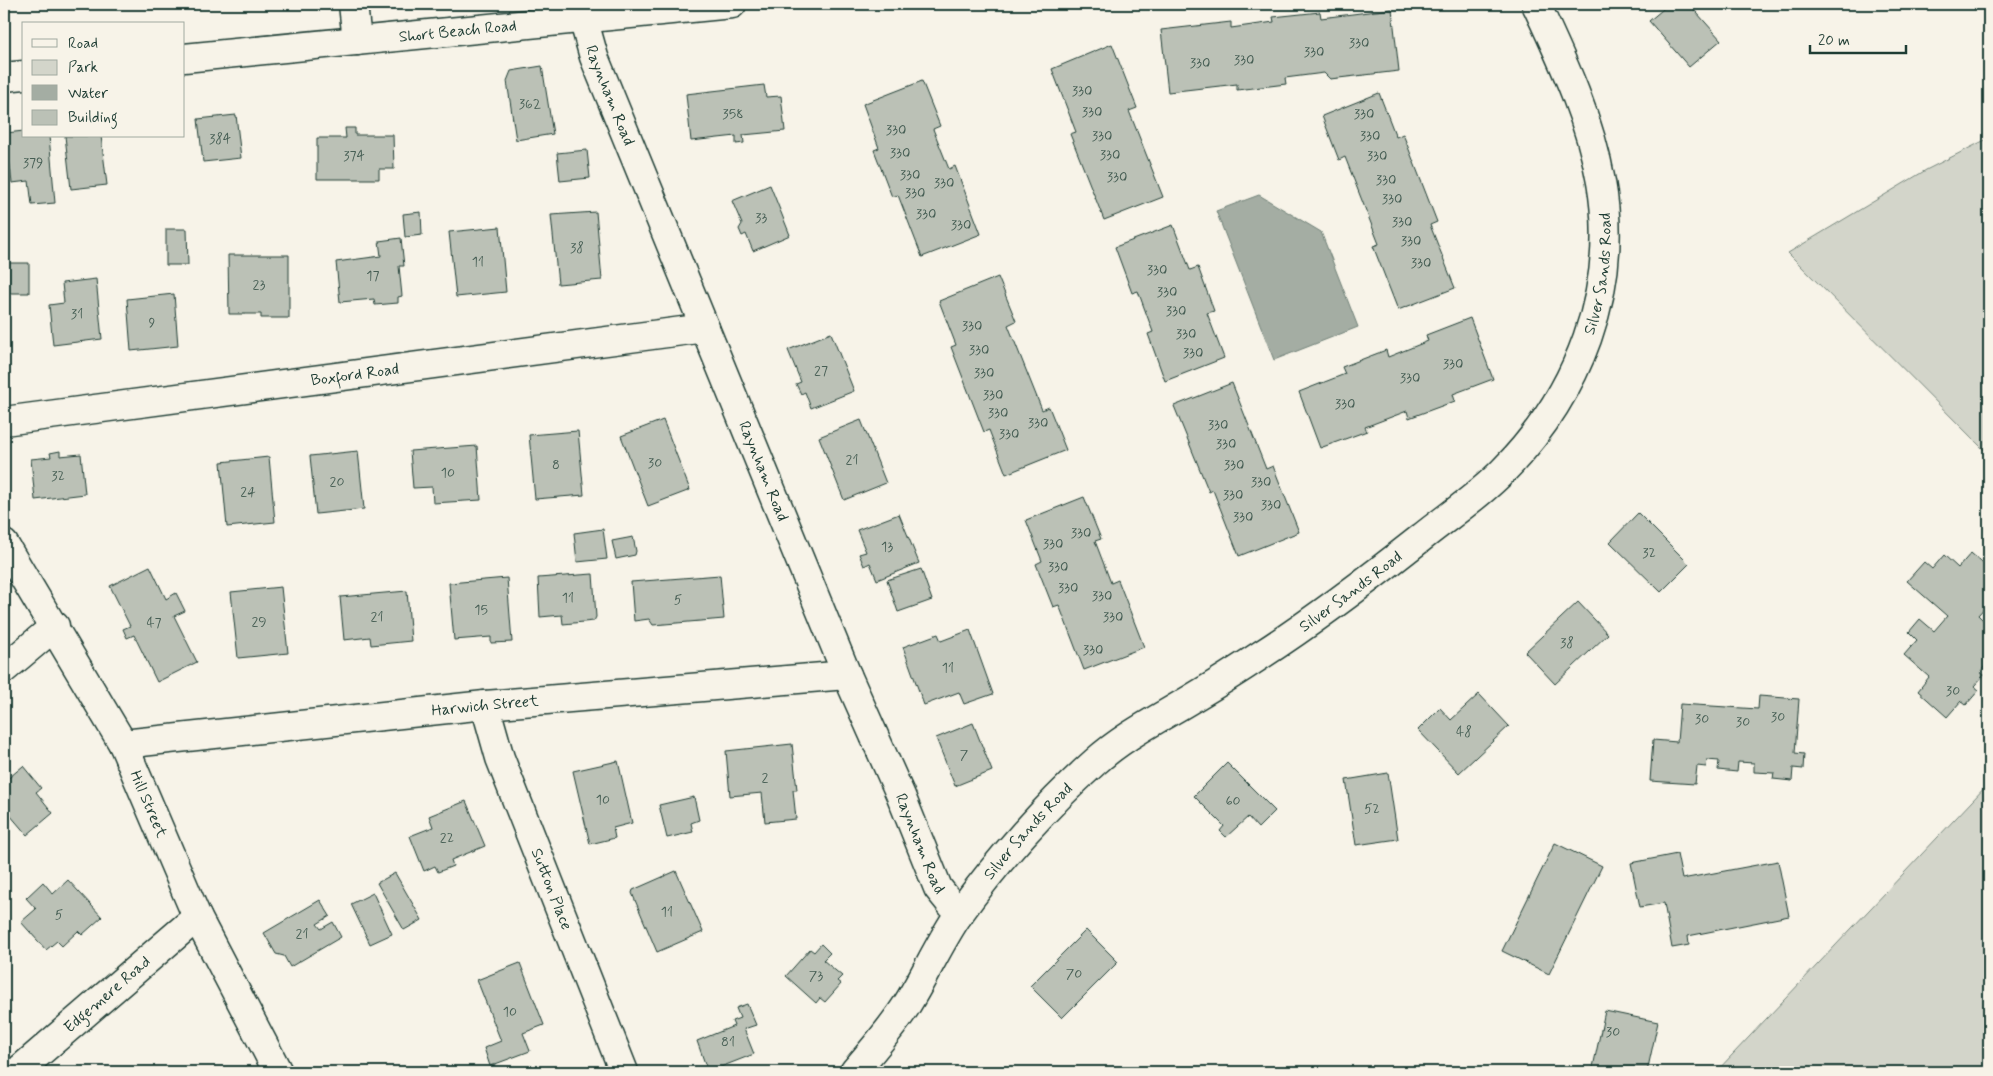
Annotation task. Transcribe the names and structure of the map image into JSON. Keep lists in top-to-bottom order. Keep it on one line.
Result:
{"streets":{"street":["Short Beach Road","Raynham Road","Silver Sands Road","Boxford Road","Harwich Street","Hill Street","Sutton Place","Edgemere Road"]},"crossings":[["Short Beach Road","Raynham Road"],["Raynham Road","Silver Sands Road"],["Raynham Road","Boxford Road"],["Raynham Road","Harwich Street"],["Harwich Street","Hill Street"],["Harwich Street","Sutton Place"],["Hill Street","Edgemere Road"]],"house_numbers":["330","330","330","330","330","362","330","358","330","330","330","330","384","330","330","374","330","379","330","330","330","330","330","330","330","33","330","330","330","38","11","330","330","17","23","330","330","31","9","330","330","330","330","330","27","330","330","330","330","330","330","330","330","330","21","30","8","330","10","32","20","330","24","330","330","330","330","330","13","32","330","330","330","11","5","15","21","330","29","47","38","330","11","30","30","30","30","48","7","2","10","60","52","22","11","5","21","70","73","10","30","81"],"legend":["Road","Park","Water","Building"],"scale_bar":"20 m"}
